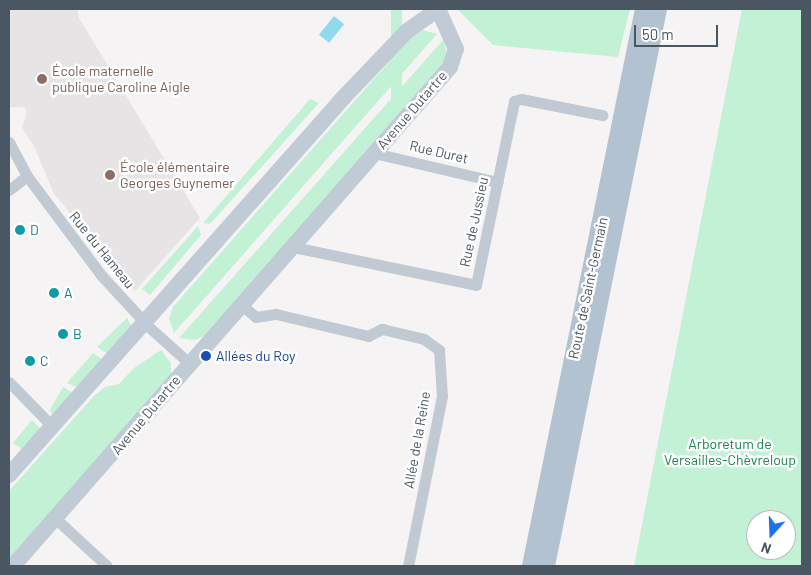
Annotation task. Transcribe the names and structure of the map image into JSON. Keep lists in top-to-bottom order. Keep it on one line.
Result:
{"streets":{"main road":["Avenue Dutartre","Route de Saint-Germain"],"street":["Rue Duret","Rue de Jussieu","Rue du Hameau","Allée de la Reine"]},"crossings":[["Avenue Dutartre","Rue Duret"],["Avenue Dutartre","Rue de Jussieu"],["Avenue Dutartre","Rue du Hameau"],["Avenue Dutartre","Allée de la Reine"],["Rue Duret","Rue de Jussieu"]],"parks":["Arboretum de Versailles-Chèvreloup"],"places":["École maternelle publique Caroline Aigle","École élémentaire Georges Guynemer","D","A","B","Allées du Roy","C"],"scale_bar":"50 m","north":"bottom"}
